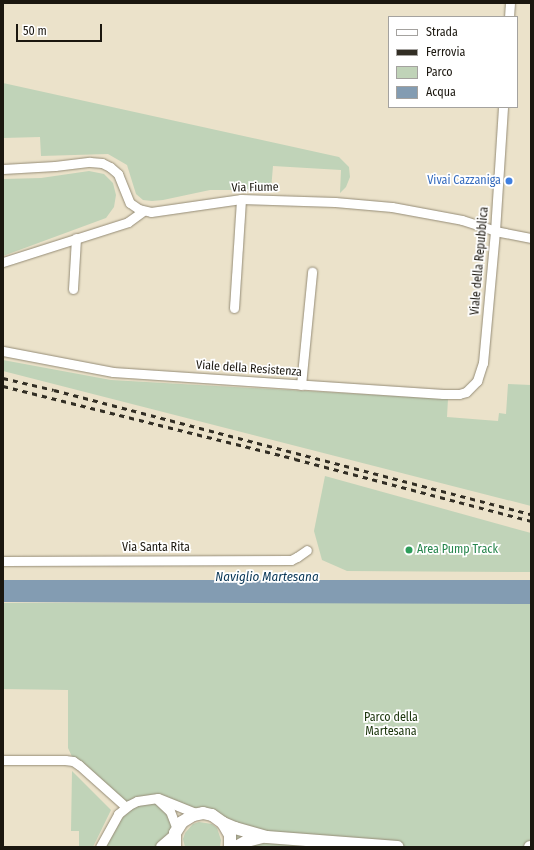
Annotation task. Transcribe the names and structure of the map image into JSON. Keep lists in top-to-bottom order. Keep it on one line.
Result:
{"streets":{"street":["Via Fiume","Viale della Repubblica","Viale della Resistenza","Via Santa Rita"]},"crossings":[["Via Fiume","Viale della Repubblica"],["Viale della Repubblica","Viale della Resistenza"]],"water":["Naviglio Martesana"],"parks":["Parco della Martesana"],"places":["Vivai Cazzaniga","Area Pump Track"],"legend":["Strada","Ferrovia","Parco","Acqua"],"scale_bar":"50 m"}
